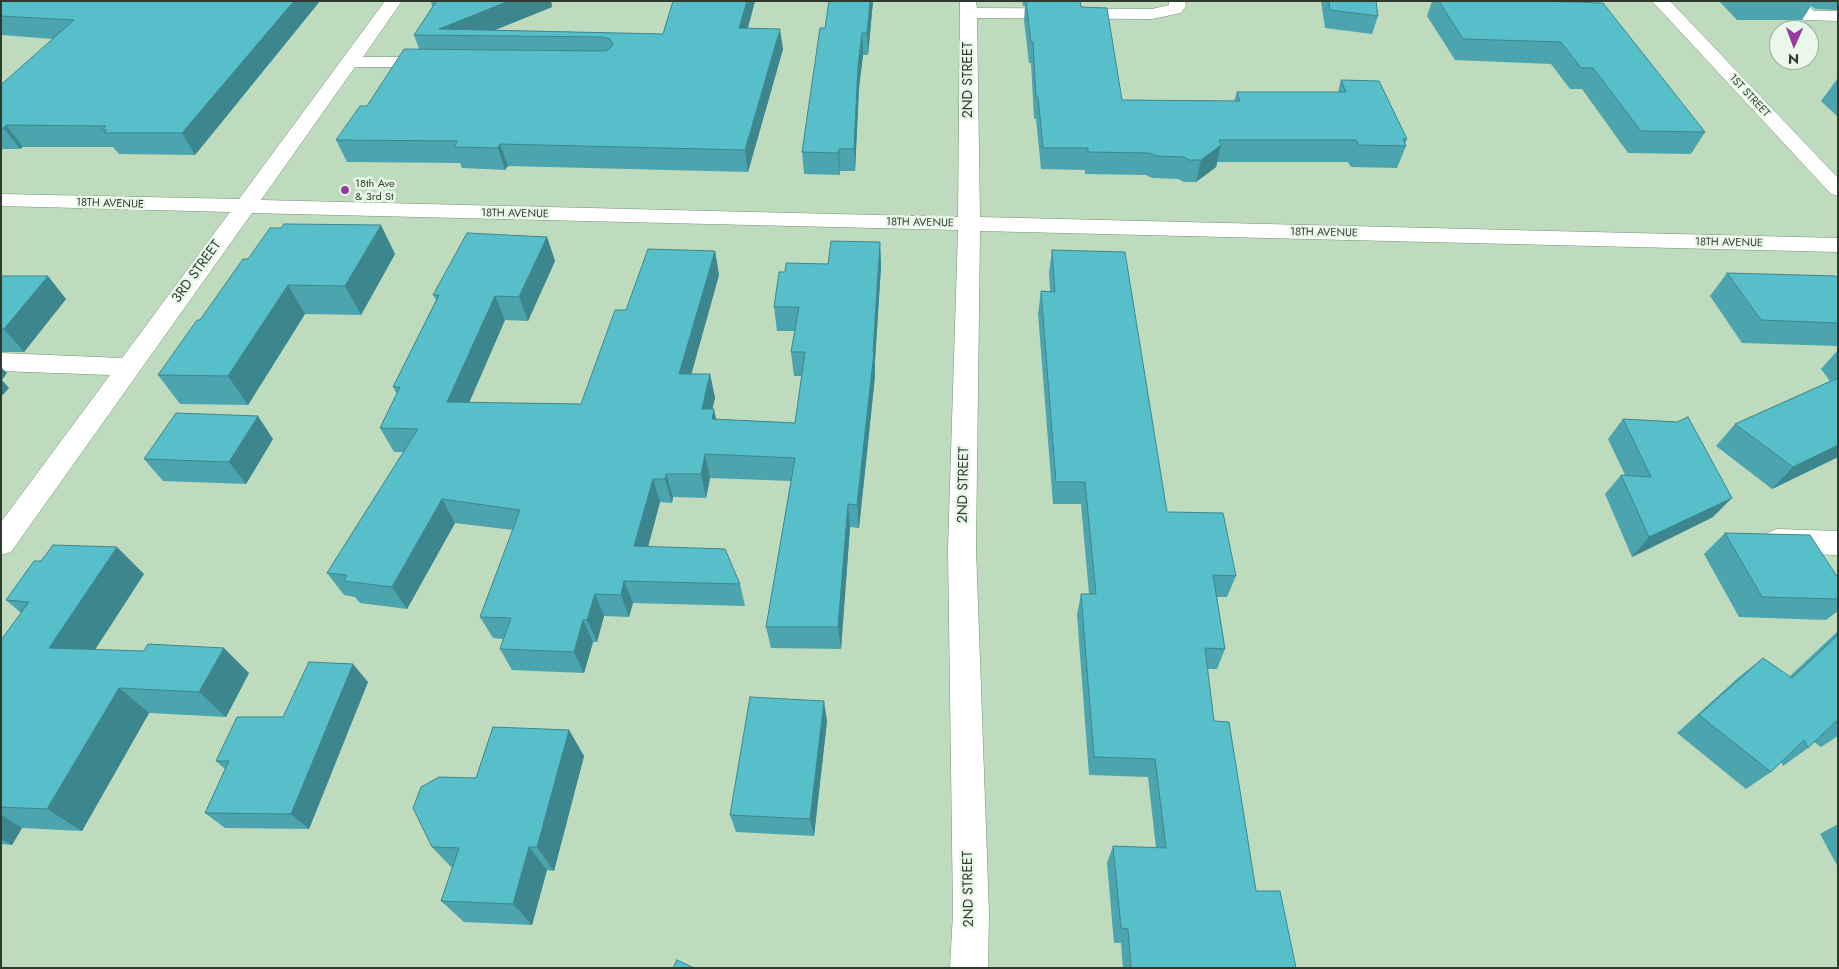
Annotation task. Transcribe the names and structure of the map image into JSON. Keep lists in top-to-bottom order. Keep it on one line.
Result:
{"streets":{"street":["2ND STREET","1ST STREET","18TH AVENUE","3RD STREET"]},"crossings":[["2ND STREET","18TH AVENUE"],["18TH AVENUE","3RD STREET"]],"places":["18th Ave & 3rd St"],"north":"bottom"}
